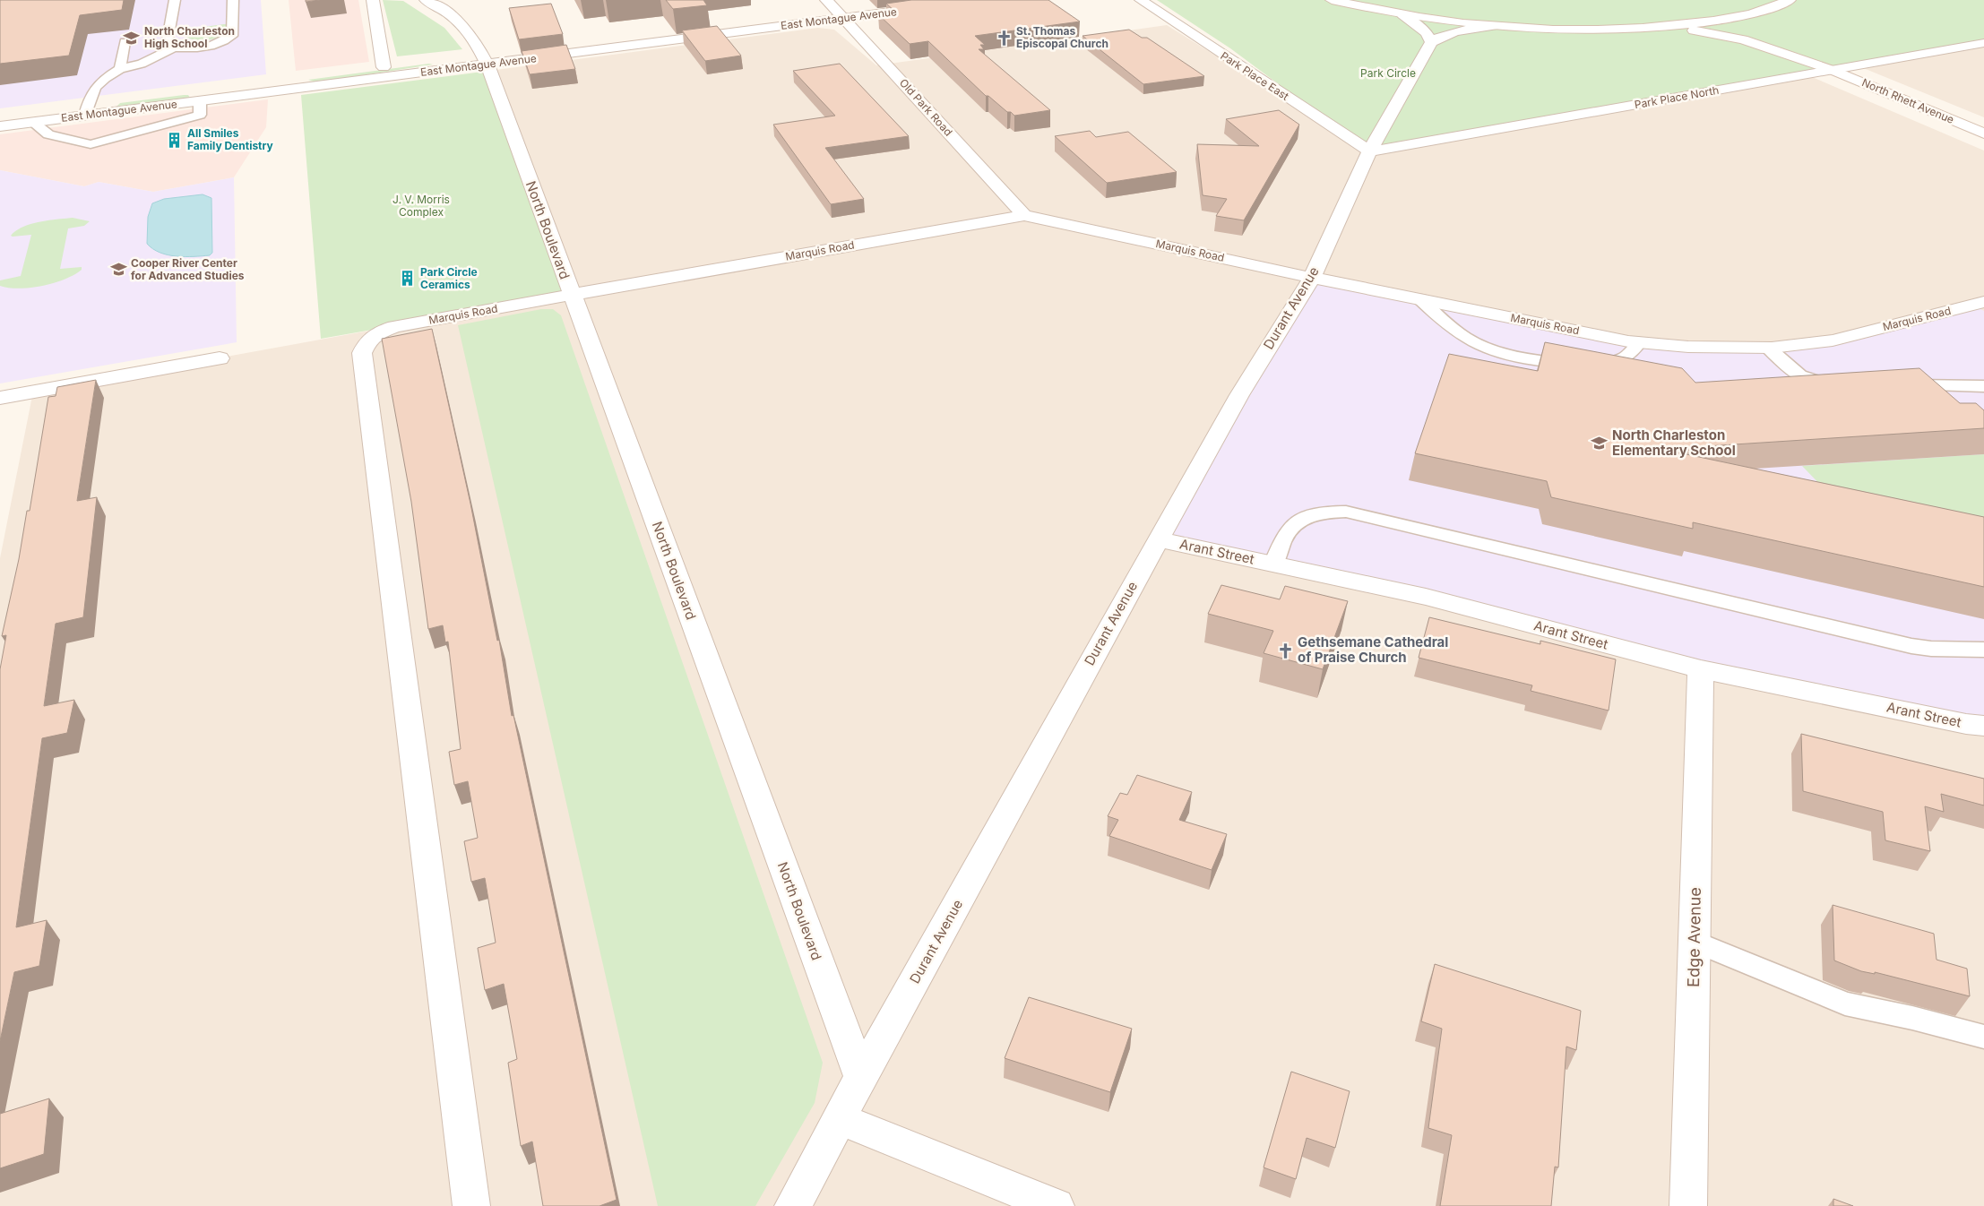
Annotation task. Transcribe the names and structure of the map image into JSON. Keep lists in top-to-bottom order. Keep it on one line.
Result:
{"streets":{"street":["East Montague Avenue","Park Place East","Park Place North","North Rhett Avenue","Old Park Road","North Boulevard","Marquis Road","Durant Avenue","Arant Street","Edge Avenue"]},"crossings":[["East Montague Avenue","Old Park Road"],["East Montague Avenue","North Boulevard"],["Park Place East","Park Place North"],["Park Place East","Durant Avenue"],["Park Place North","North Rhett Avenue"],["Park Place North","Durant Avenue"],["Old Park Road","Marquis Road"],["North Boulevard","Marquis Road"],["North Boulevard","Durant Avenue"],["Marquis Road","Durant Avenue"],["Durant Avenue","Arant Street"],["Arant Street","Edge Avenue"]],"parks":["Park Circle","J. V. Morris Complex"],"places":{"school or university":["North Charleston High School","Cooper River Center for Advanced Studies","North Charleston Elementary School"],"church":["St. Thomas Episcopal Church","Gethsemane Cathedral of Praise Church"],"building":["All Smiles Family Dentistry","Park Circle Ceramics"]}}
